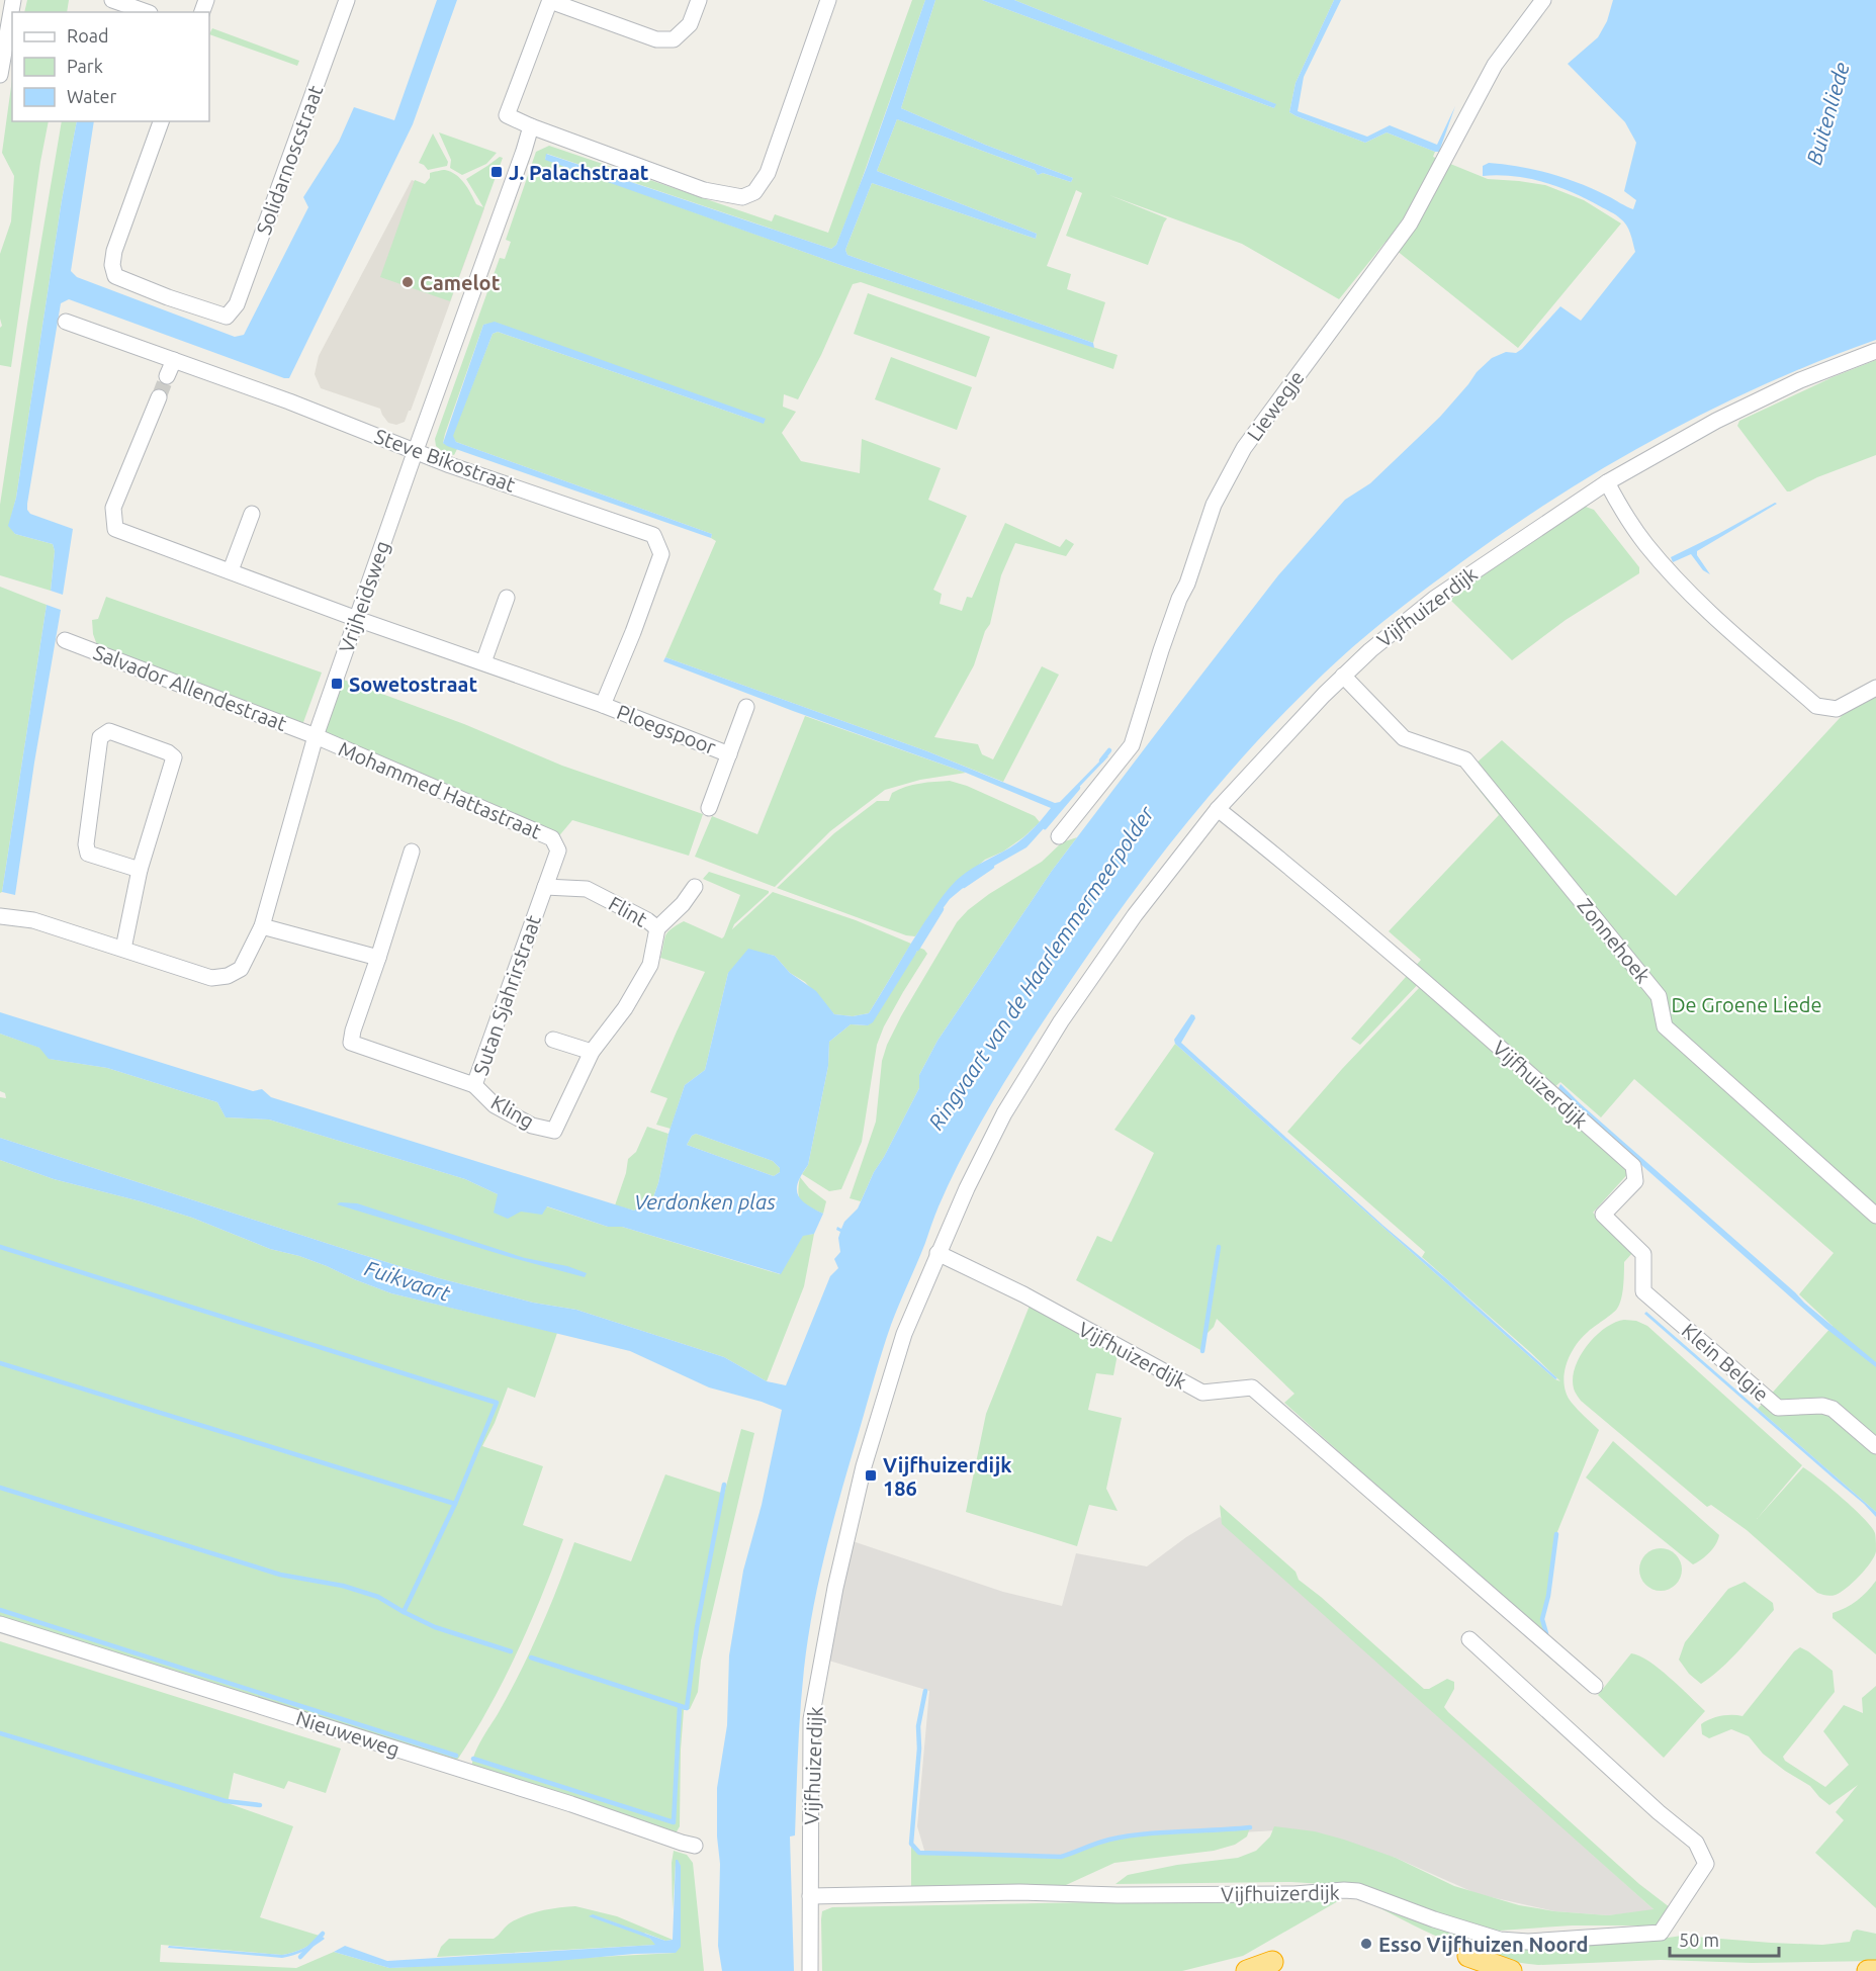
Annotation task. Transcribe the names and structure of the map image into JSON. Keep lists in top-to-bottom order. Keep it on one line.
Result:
{"streets":{"street":["Solidarnoscstraat","Liewegje","Steve Bikostraat","Vrijheidsweg","Vijfhuizerdijk","Salvador Allendestraat","Ploegspoor","Mohammed Hattastraat","Flint","Zonnehoek","Sutan Sjahrirstraat","Kling","Klein Belgie","Nieuweweg"]},"crossings":[["Steve Bikostraat","Vrijheidsweg"],["Steve Bikostraat","Ploegspoor"],["Vrijheidsweg","Salvador Allendestraat"],["Vrijheidsweg","Mohammed Hattastraat"],["Vijfhuizerdijk","Zonnehoek"],["Vijfhuizerdijk","Klein Belgie"],["Salvador Allendestraat","Mohammed Hattastraat"],["Mohammed Hattastraat","Sutan Sjahrirstraat"],["Flint","Sutan Sjahrirstraat"],["Sutan Sjahrirstraat","Kling"]],"water":["Buitenliede","Ringvaart van de Haarlemmermeerpolder","Verdonken plas","Fuikvaart"],"parks":["De Groene Liede"],"places":{"transit":["J. Palachstraat","Sowetostraat","Vijfhuizerdijk 186"],"other":["Camelot","Esso Vijfhuizen Noord"]},"legend":["Road","Park","Water"],"scale_bar":"50 m"}
